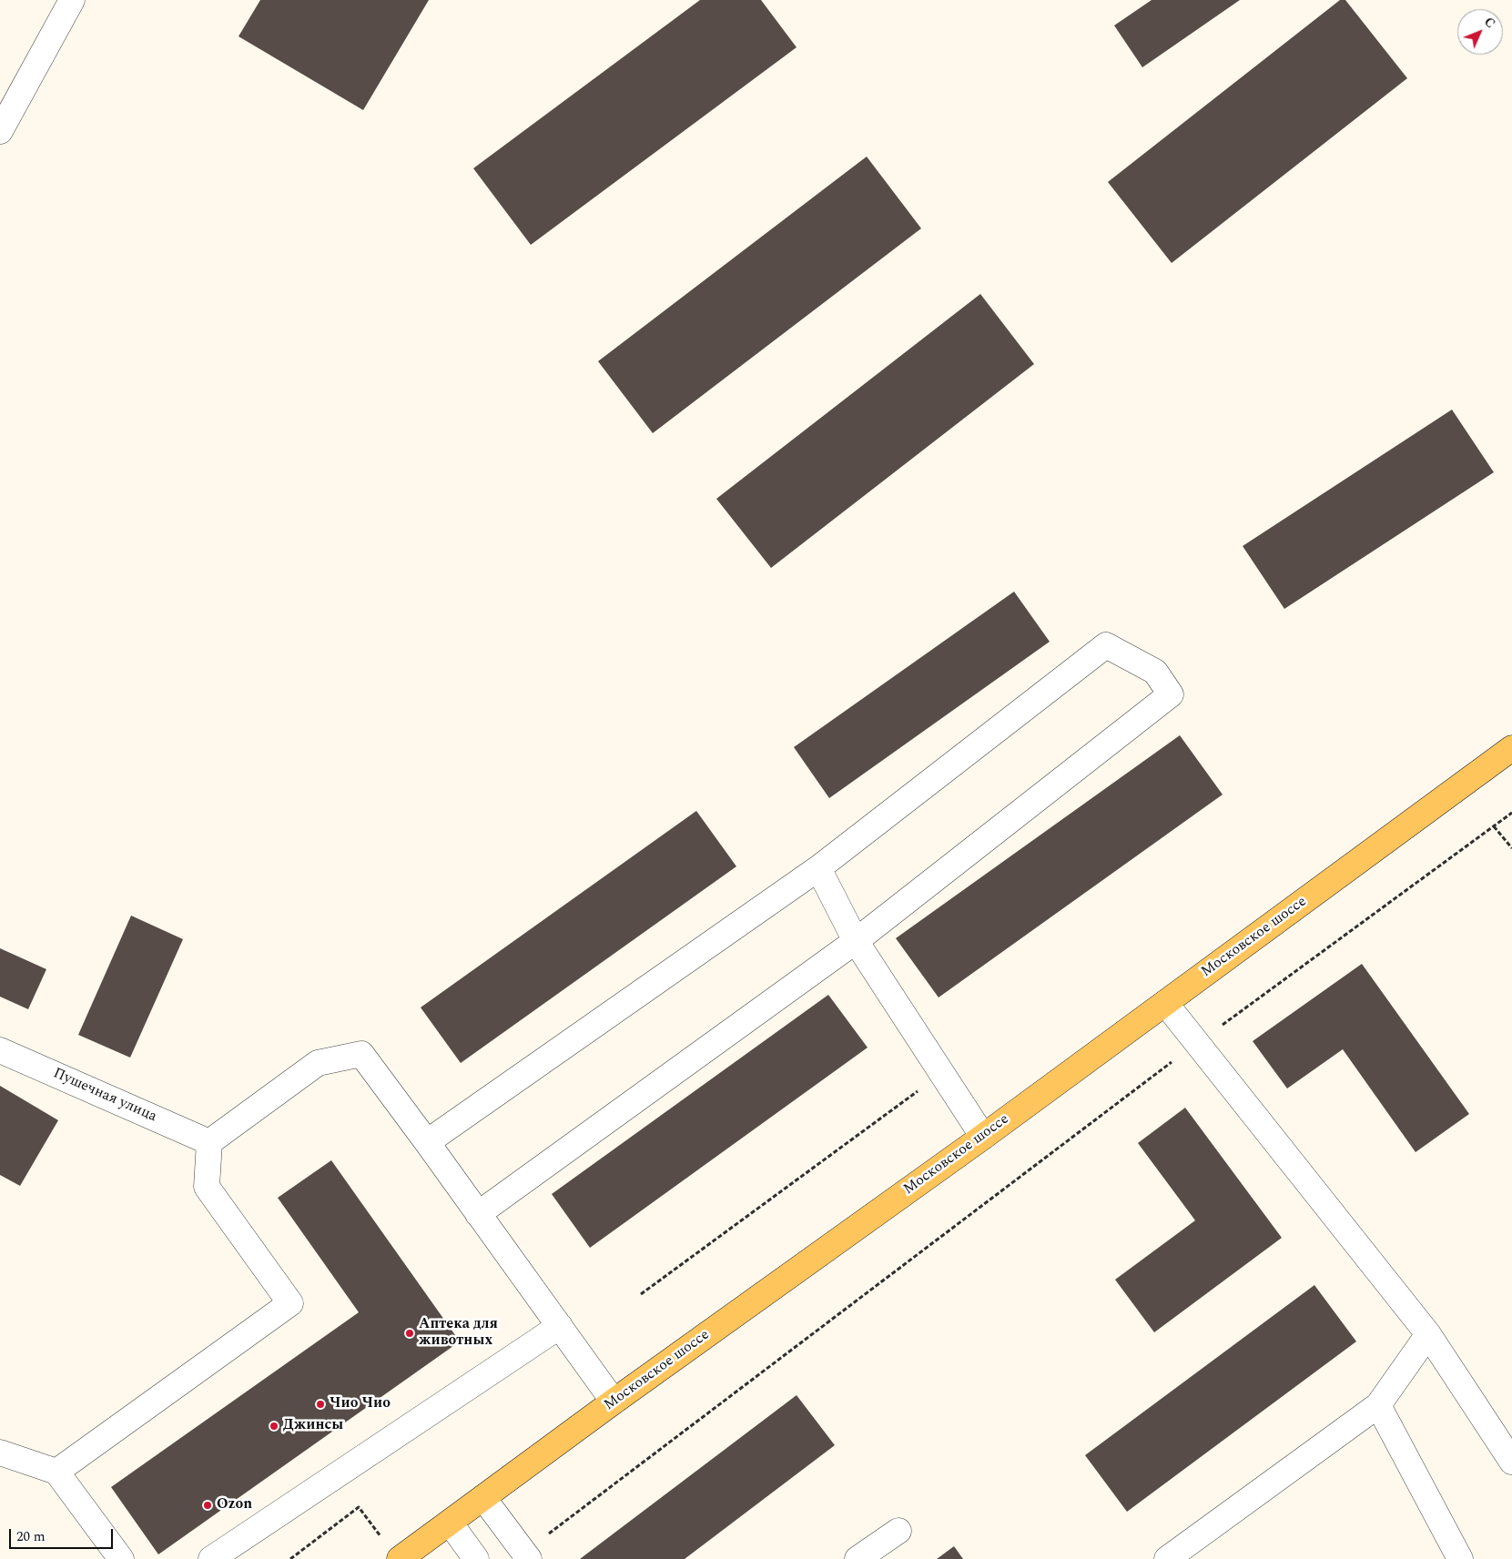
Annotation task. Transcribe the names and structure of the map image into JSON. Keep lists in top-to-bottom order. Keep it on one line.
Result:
{"streets":{"main road":["Московское шоссе"],"street":["Пушечная улица"]},"places":["Аптека для животных","Чио Чио","Джинсы","Ozon"],"scale_bar":"20 m","north":"top right"}
